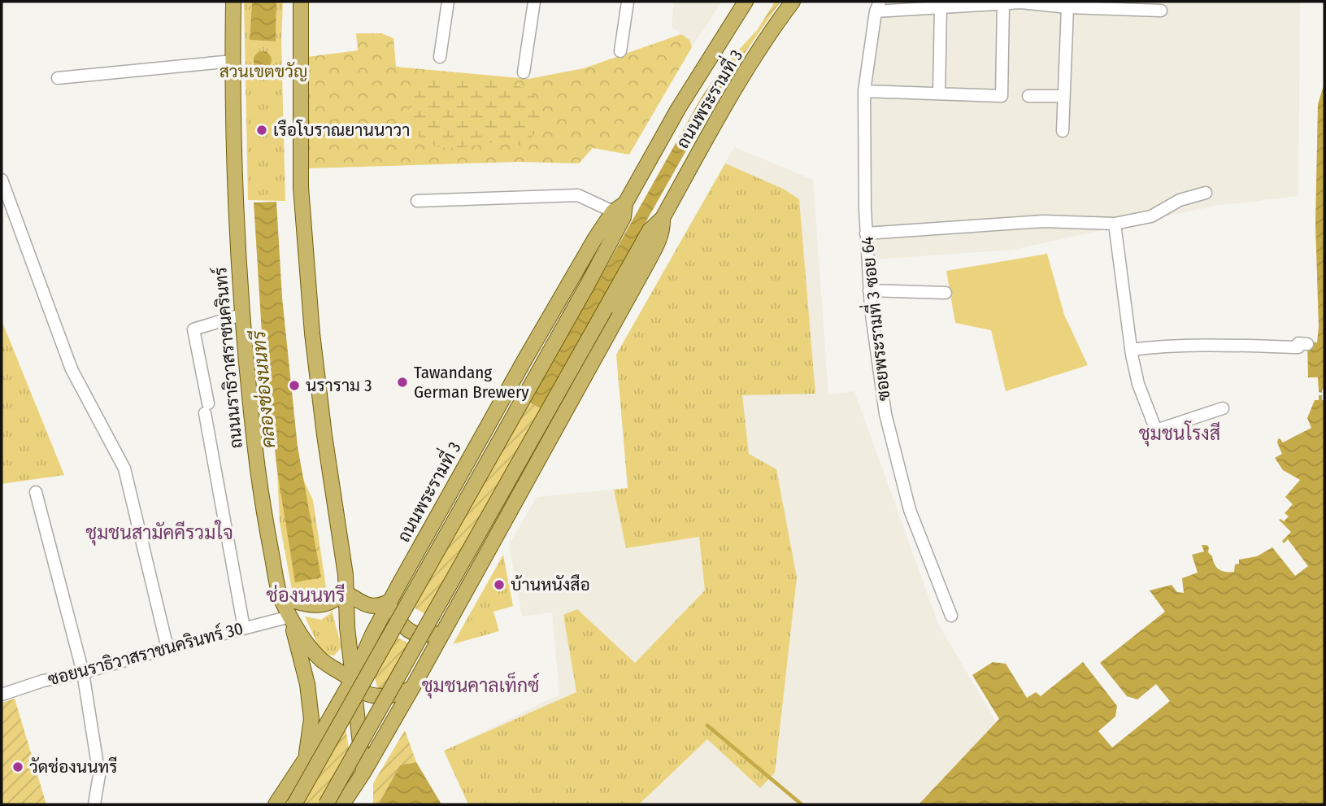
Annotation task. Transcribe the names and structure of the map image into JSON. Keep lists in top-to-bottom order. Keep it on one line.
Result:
{"streets":{"main road":["ถนนพระรามที่ 3","ถนนนราธิวาสราชนครินทร์"],"street":["ซอยพระรามที่ 3 ซอย 64","ซอยนราธิวาสราชนครินทร์ 30"]},"crossings":[["ถนนพระรามที่ 3","ถนนนราธิวาสราชนครินทร์"],["ถนนนราธิวาสราชนครินทร์","ซอยนราธิวาสราชนครินทร์ 30"]],"districts":["ชุมชนโรงสี","ชุมชนสามัคคีรวมใจ","ช่องนนทรี","ชุมชนคาลเท็กซ์"],"water":["คลองช่องนนทรี"],"parks":["สวนเขตขวัญ"],"places":["เรือโบราณยานนาวา","Tawandang German Brewery","นราราม 3","บ้านหนังสือ","วัดช่องนนทรี"]}
